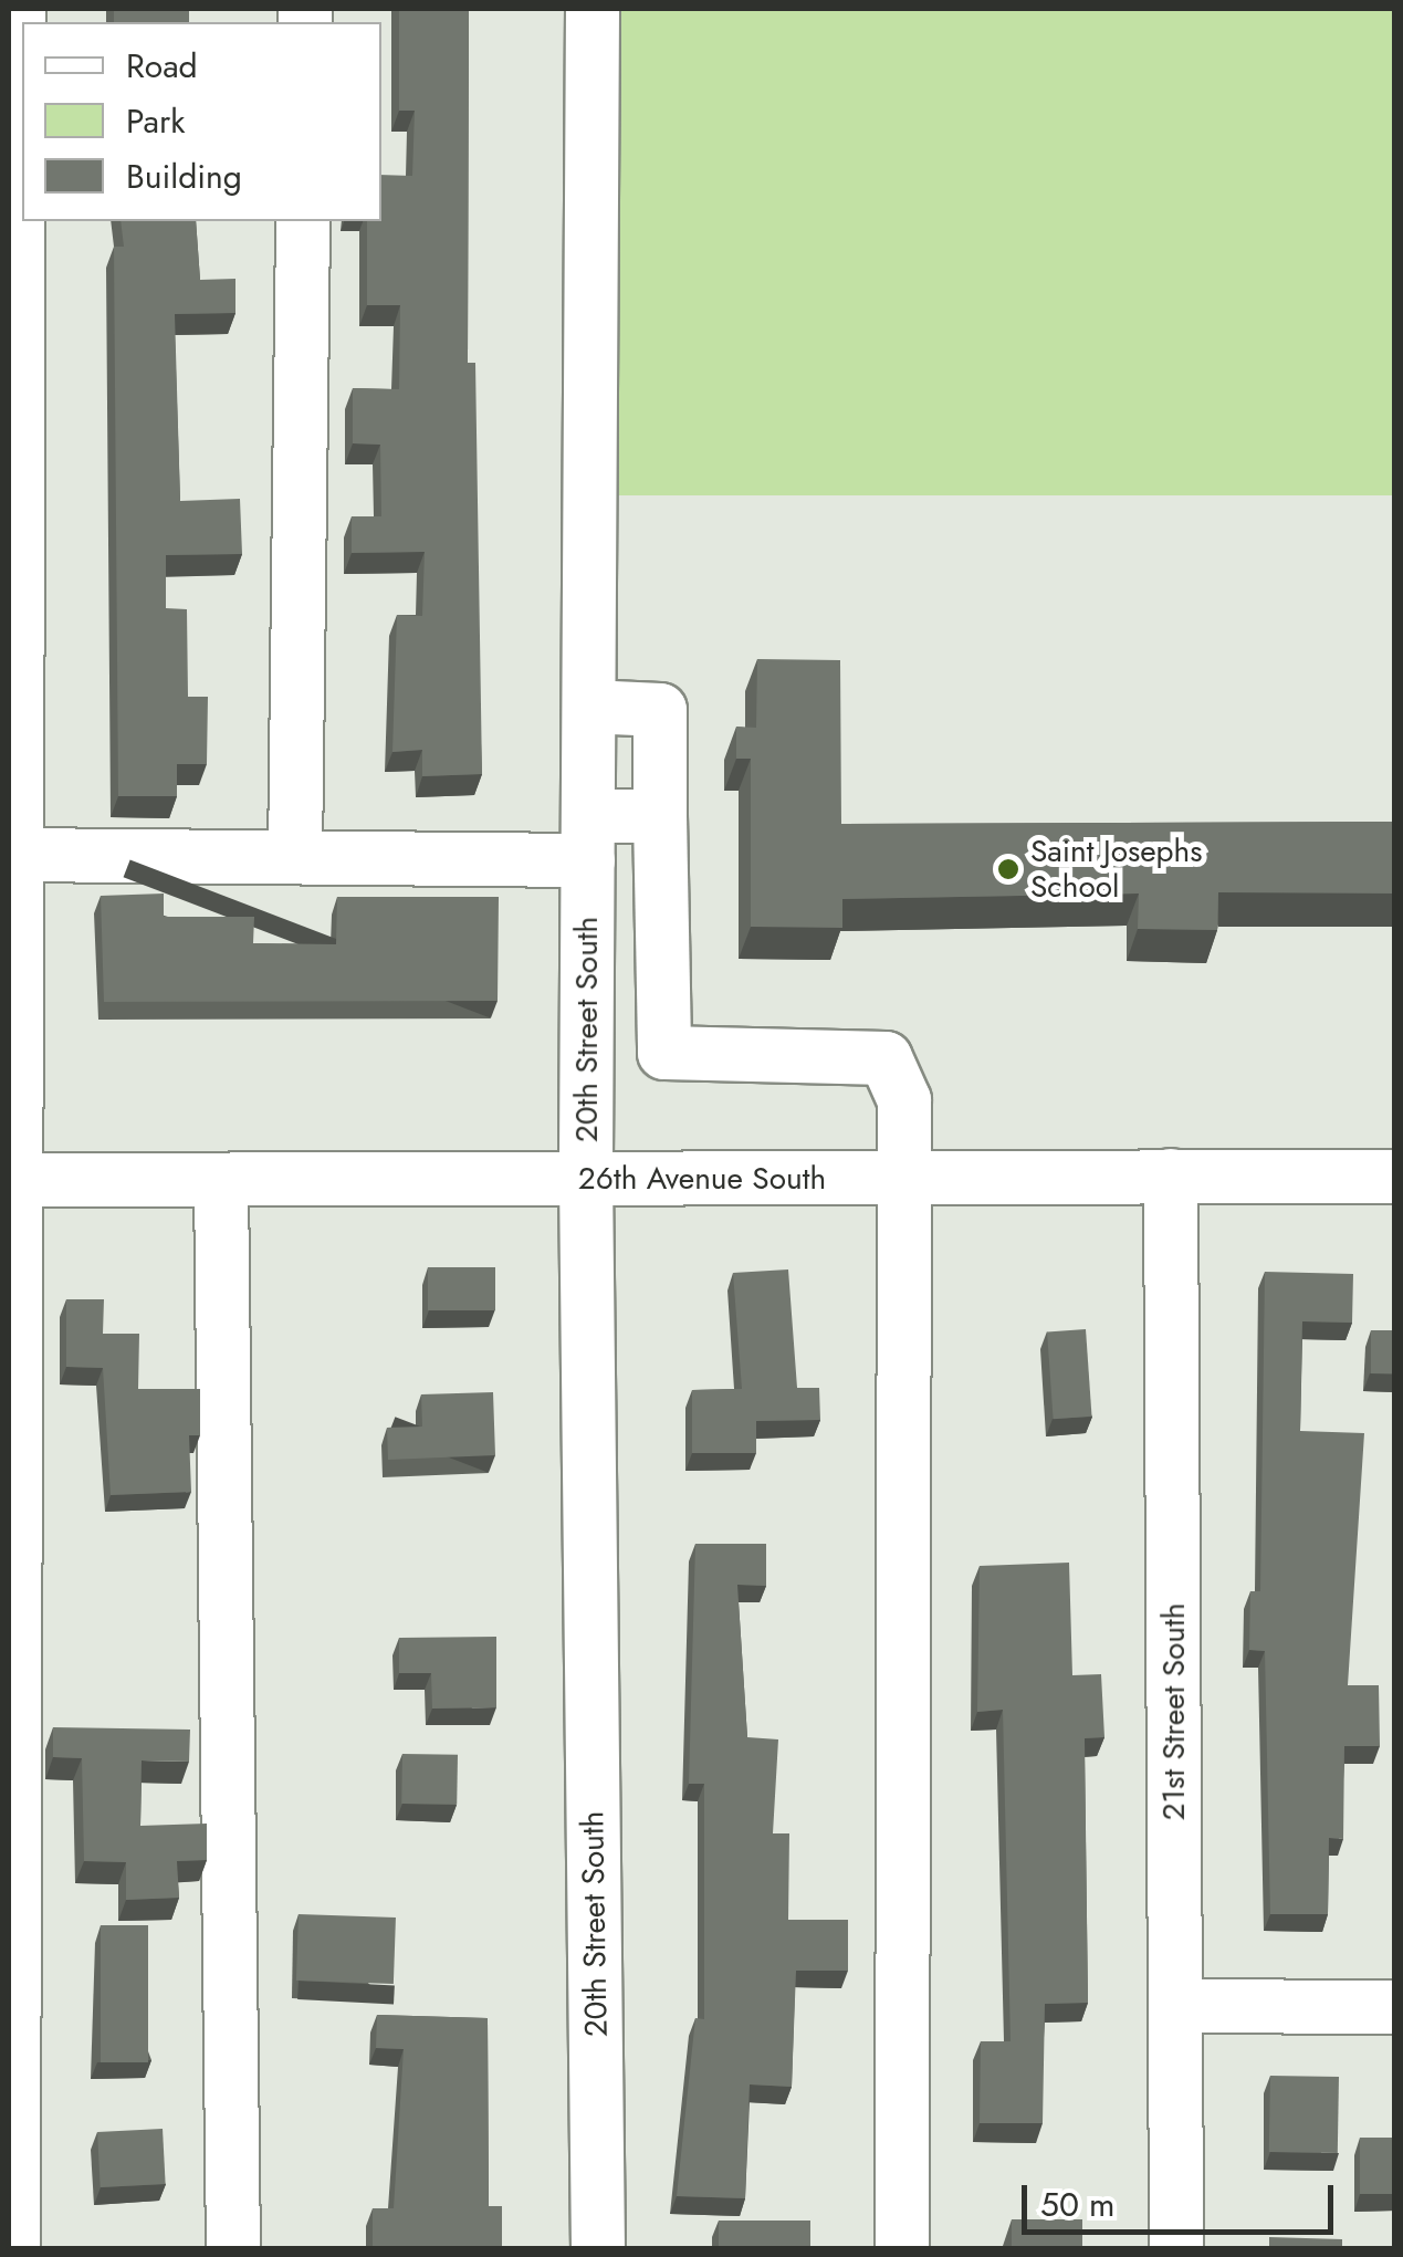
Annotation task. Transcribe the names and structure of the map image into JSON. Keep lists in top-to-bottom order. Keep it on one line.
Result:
{"streets":{"street":["20th Street South","26th Avenue South","21st Street South"]},"crossings":[["20th Street South","26th Avenue South"],["26th Avenue South","21st Street South"]],"places":["Saint Josephs School"],"legend":["Road","Park","Building"],"scale_bar":"50 m"}
